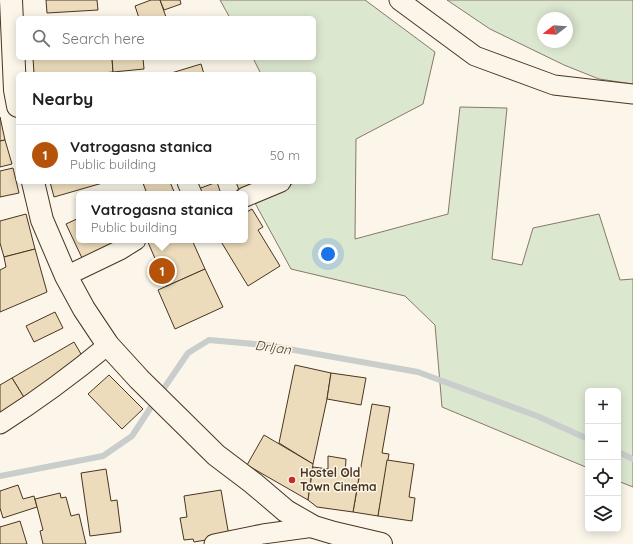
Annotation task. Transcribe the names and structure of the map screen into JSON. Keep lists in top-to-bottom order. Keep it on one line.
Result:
{"water":["Drljan"],"places":["Hostel Old Town Cinema"],"north":"left","page":{"search":"Search here","heading":"Nearby","list":[{"mark":"1","name":"Vatrogasna stanica","note":"Public building","value":"50 m"}],"popup":["Vatrogasna stanica","Public building"],"pins":"1","map_buttons":["+","−"]}}
